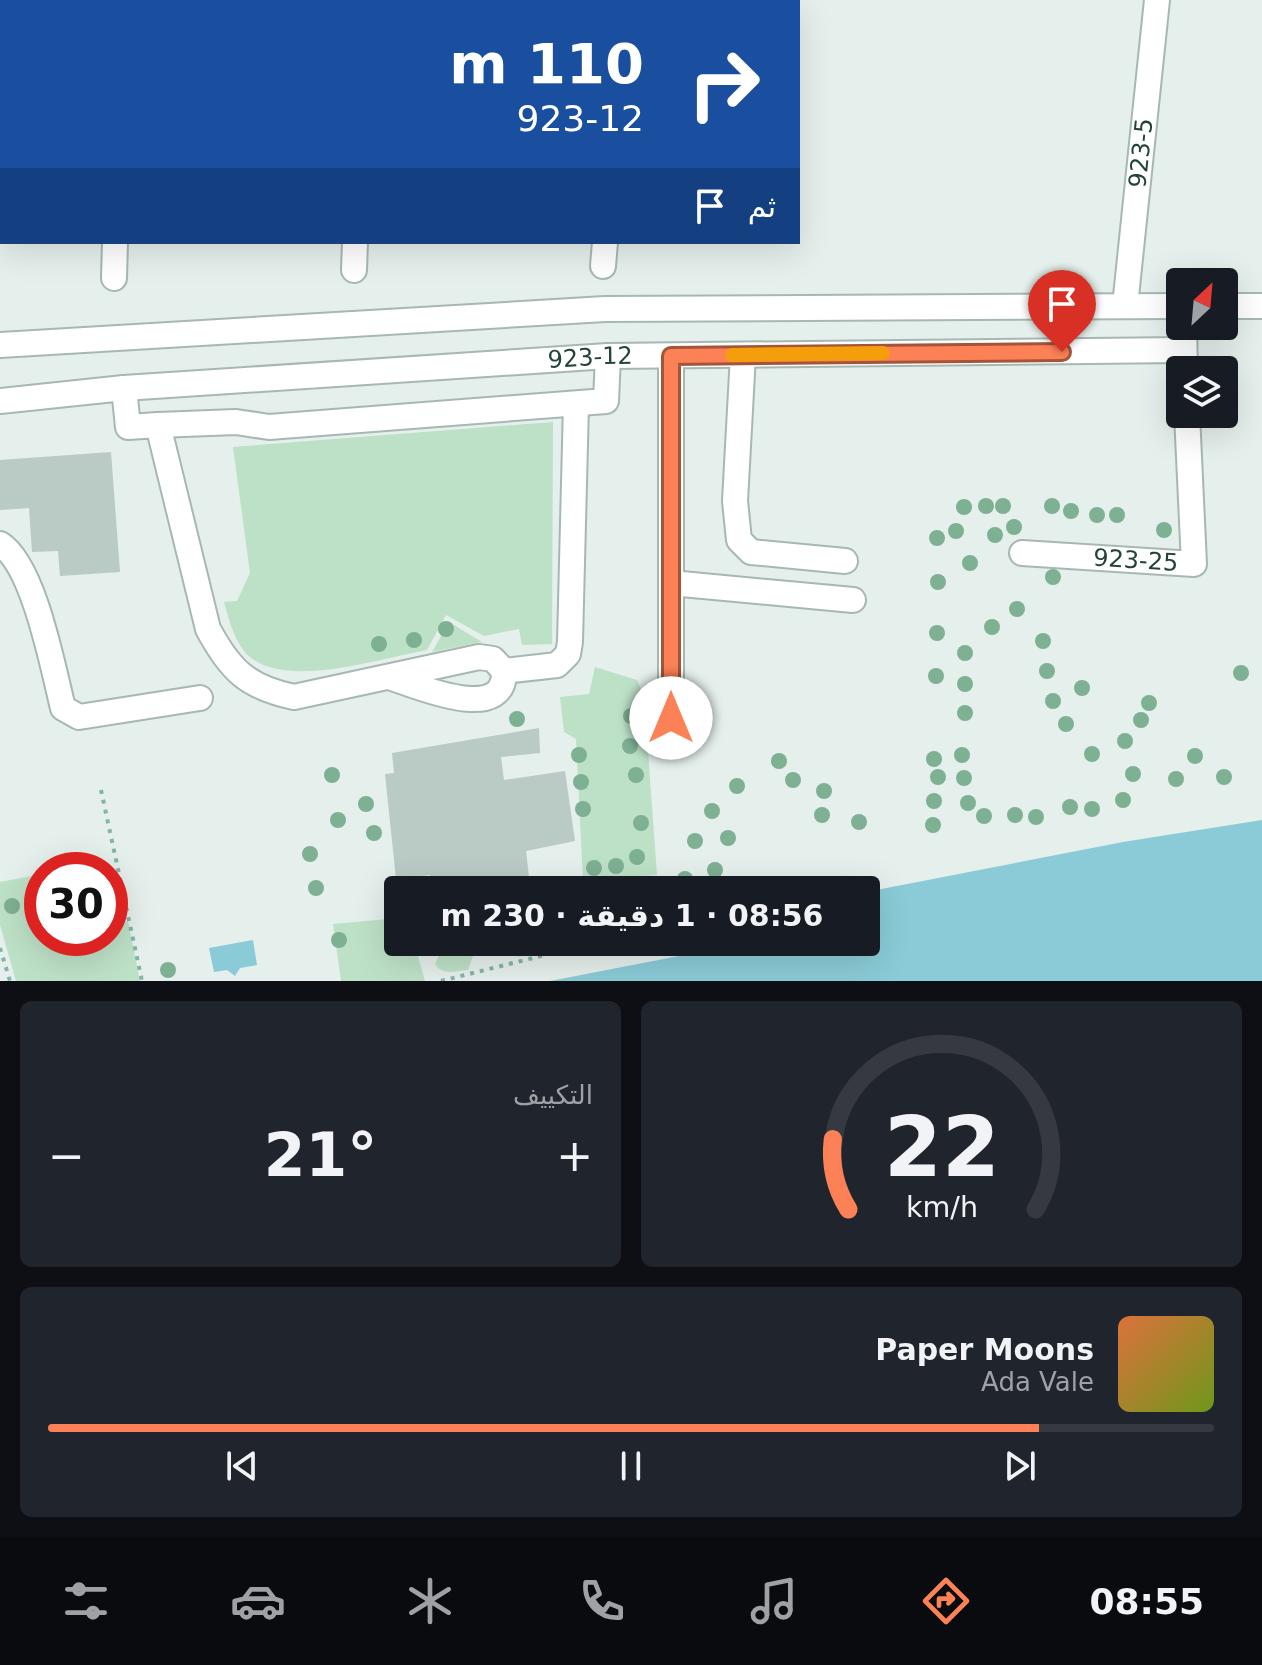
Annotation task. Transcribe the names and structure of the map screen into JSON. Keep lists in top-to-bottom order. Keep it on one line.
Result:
{"streets":{"street":["923-5","923-12","923-25"]},"crossings":[["923-5","923-12"]],"north":"top right","page":{"turn":["110 m","923-12"],"then":"ثم","limit":"30","trip":"08:56 · 1 دقيقة · 230 m","tile":"التكييف","heat":["−","21°","+"],"song":["Paper Moons","Ada Vale"],"tabs":"08:55","gauge":["22","km/h"]}}
